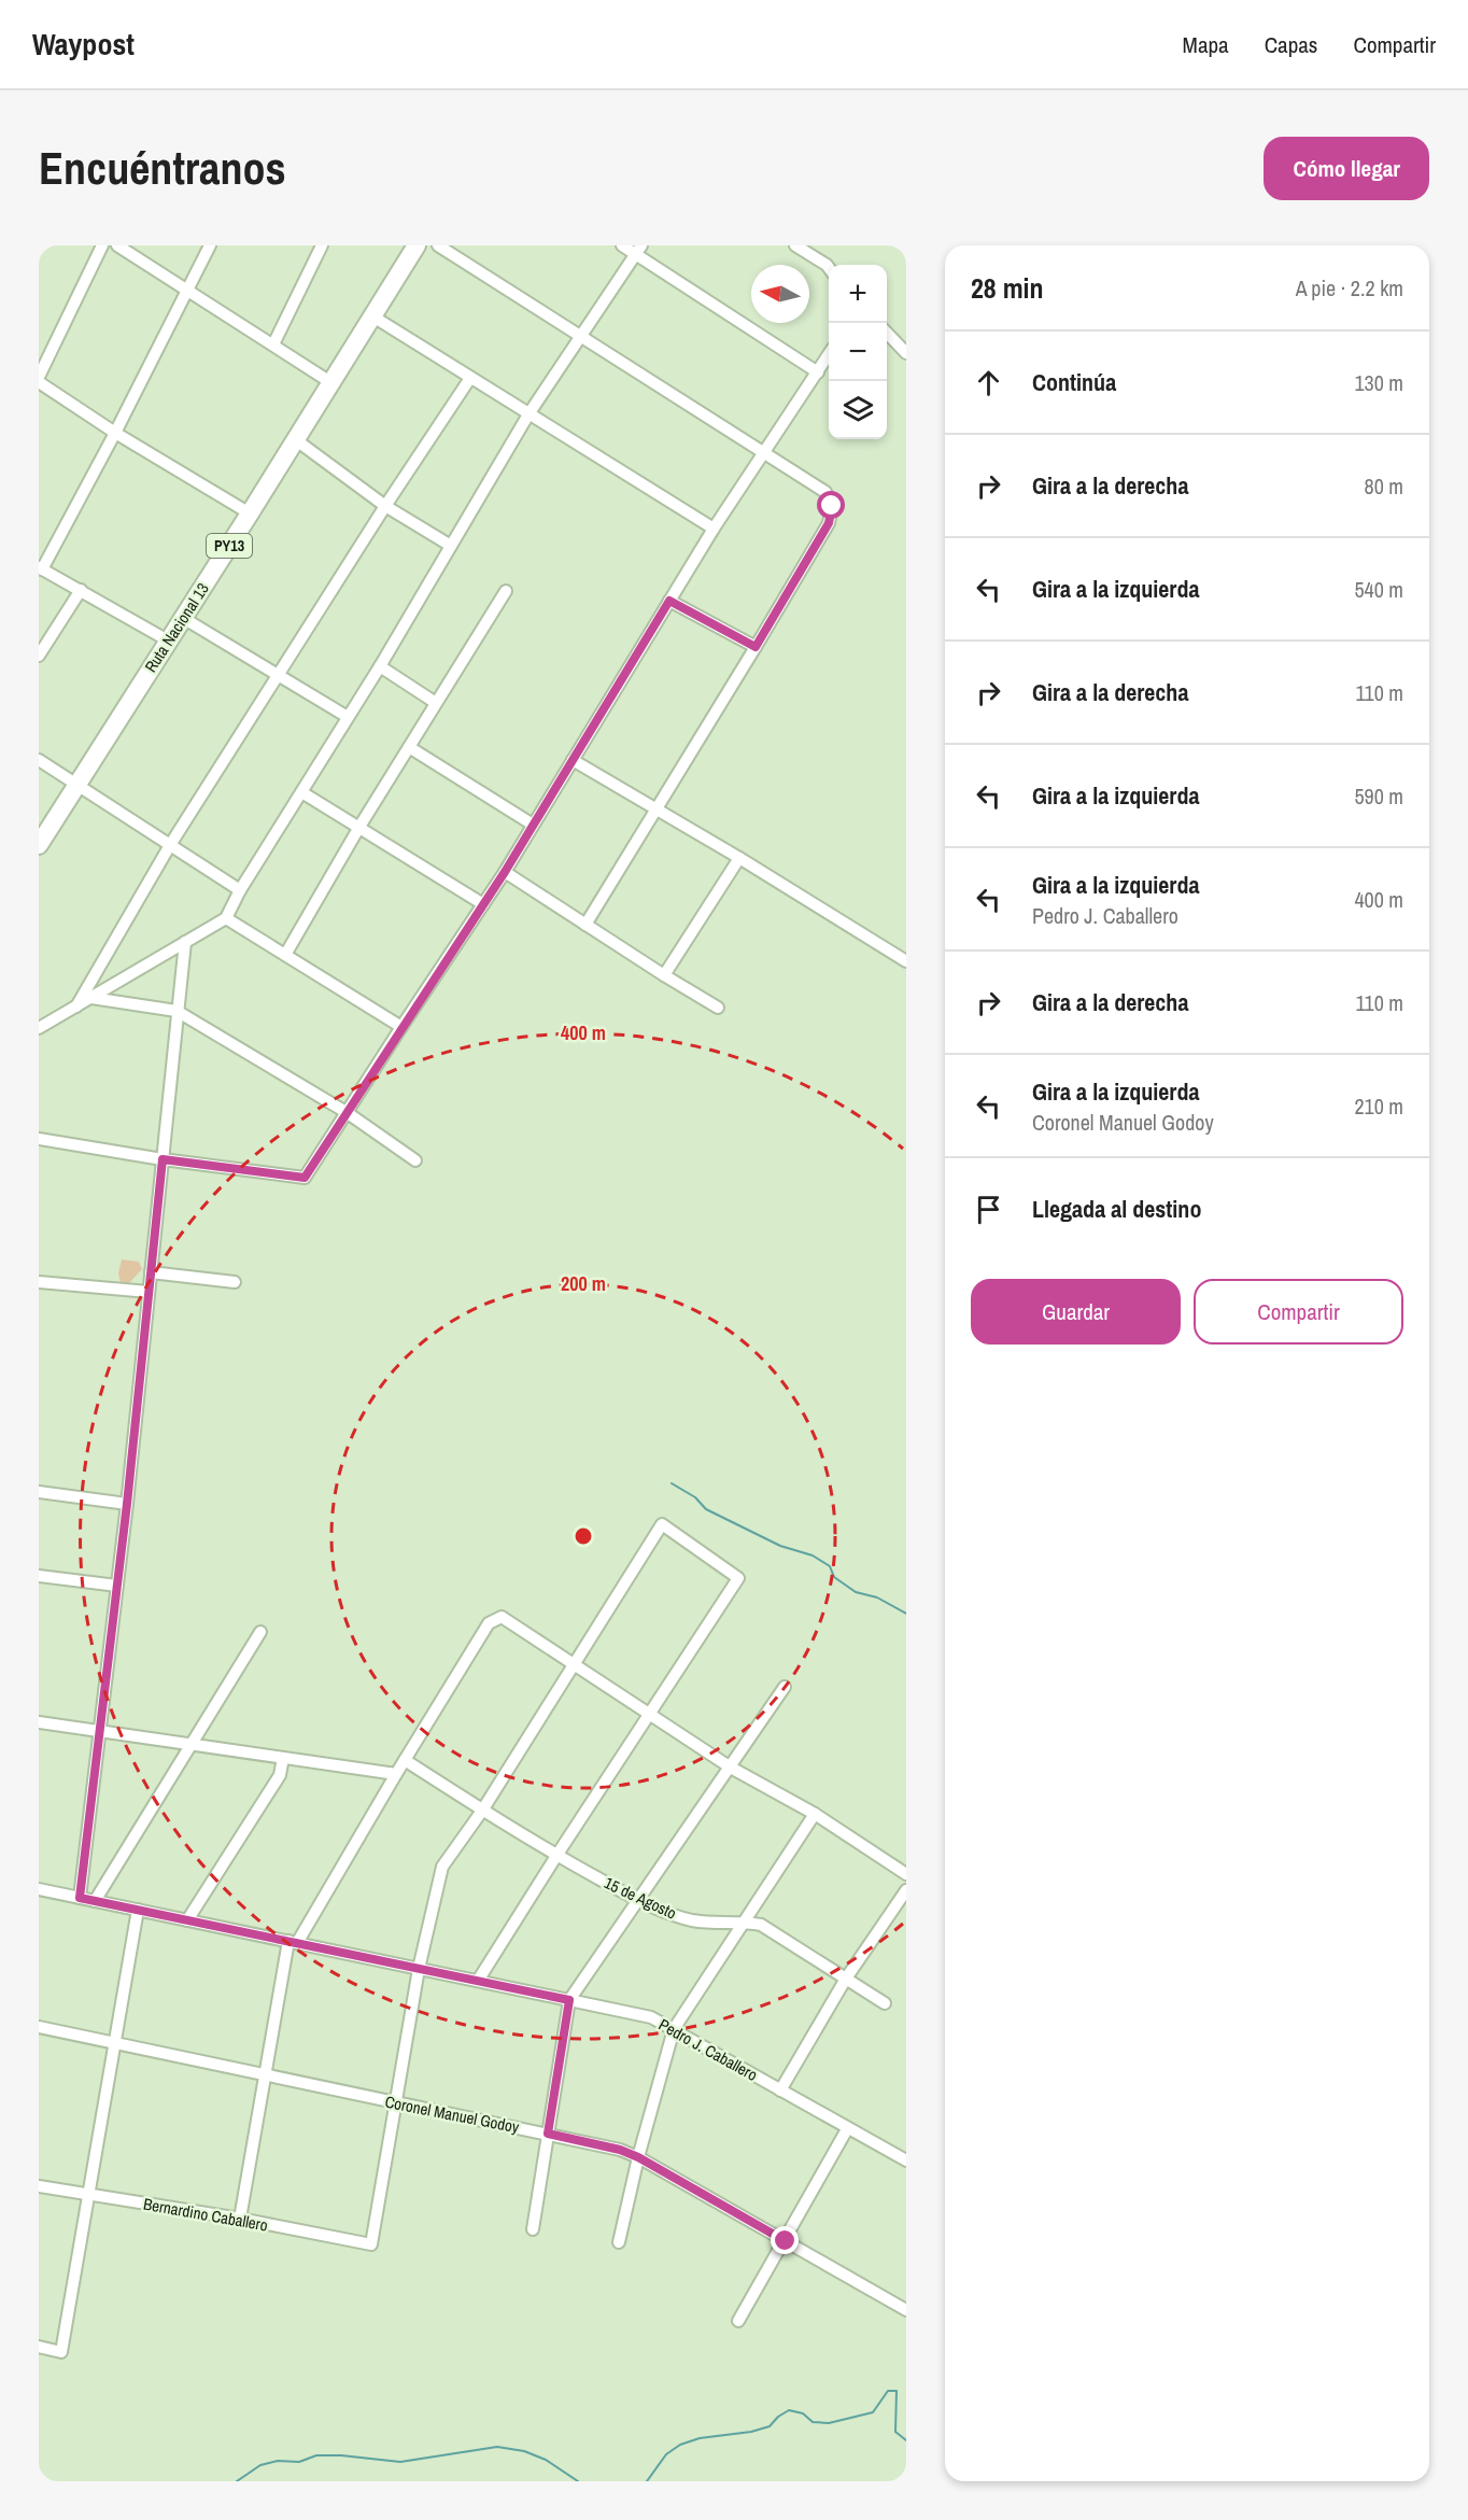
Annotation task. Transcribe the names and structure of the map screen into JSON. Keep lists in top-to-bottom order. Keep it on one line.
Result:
{"streets":{"highway":["PY13","Ruta Nacional 13"],"street":["15 de Agosto","Pedro J. Caballero","Coronel Manuel Godoy","Bernardino Caballero"]},"crossings":[["Coronel Manuel Godoy","Bernardino Caballero"]],"north":"left","page":{"header":"Waypost","nav":["Mapa","Capas","Compartir"],"buttons":["Cómo llegar",["Guardar","Compartir"]],"title":"Encuéntranos","heading":["28 min","A pie · 2.2 km"],"map_buttons":["+","−"],"list":[["Continúa","130 m"],["Gira a la derecha","80 m"],["Gira a la izquierda","540 m"],["Gira a la derecha","110 m"],["Gira a la izquierda","590 m"],["Gira a la izquierda","Pedro J. Caballero","400 m"],["Gira a la derecha","110 m"],["Gira a la izquierda","Coronel Manuel Godoy","210 m"],"Llegada al destino"]},"rings":["400 m","200 m"]}
